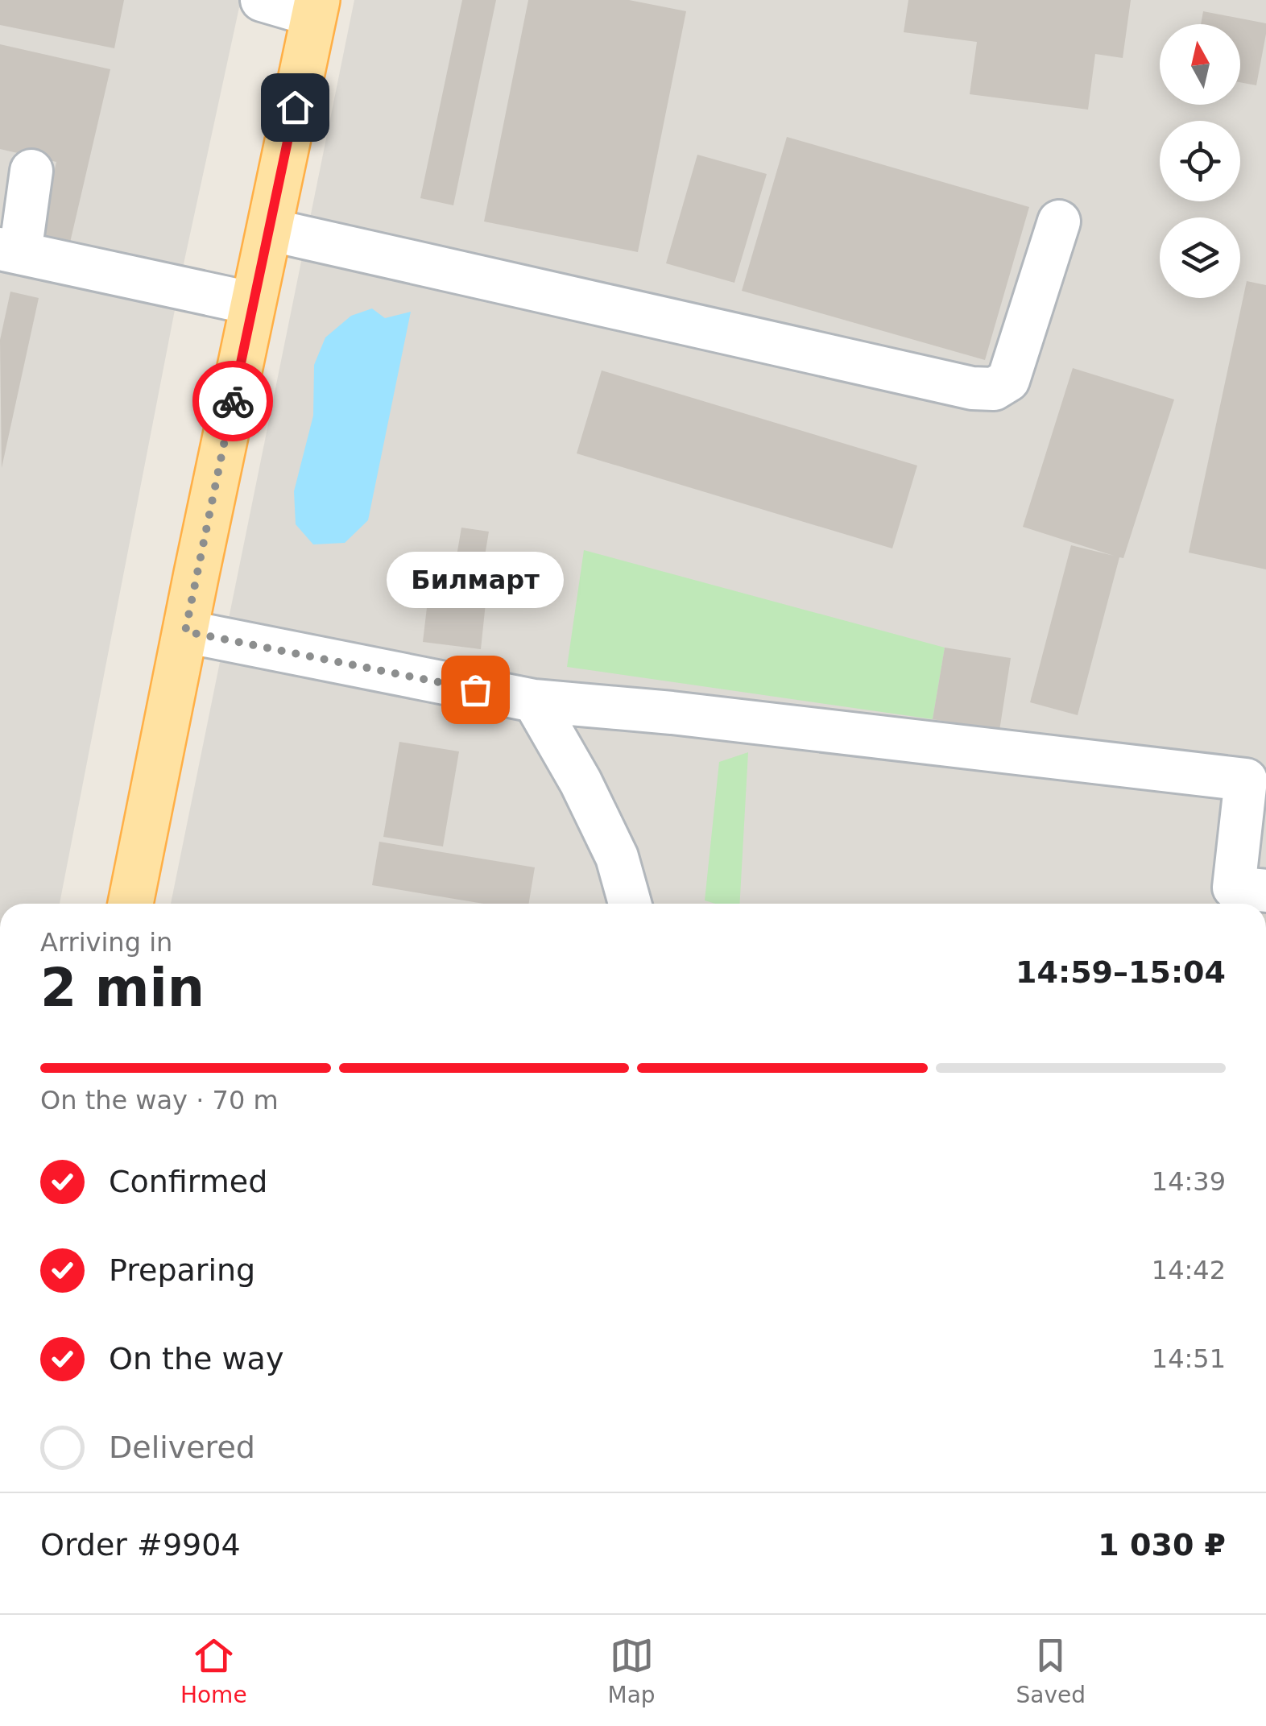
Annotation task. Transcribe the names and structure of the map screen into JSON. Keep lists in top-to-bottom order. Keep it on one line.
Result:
{"places":["Билмарт"],"north":"top","page":{"bubble":"Билмарт","heading":["2 min","Arriving in","14:59–15:04"],"panel":["Order #9904","1 030 ₽"],"bar":"On the way · 70 m","list":[["Confirmed","14:39"],["Preparing","14:42"],["On the way","14:51"],"Delivered"],"tabs":["Home","Map","Saved"]}}
